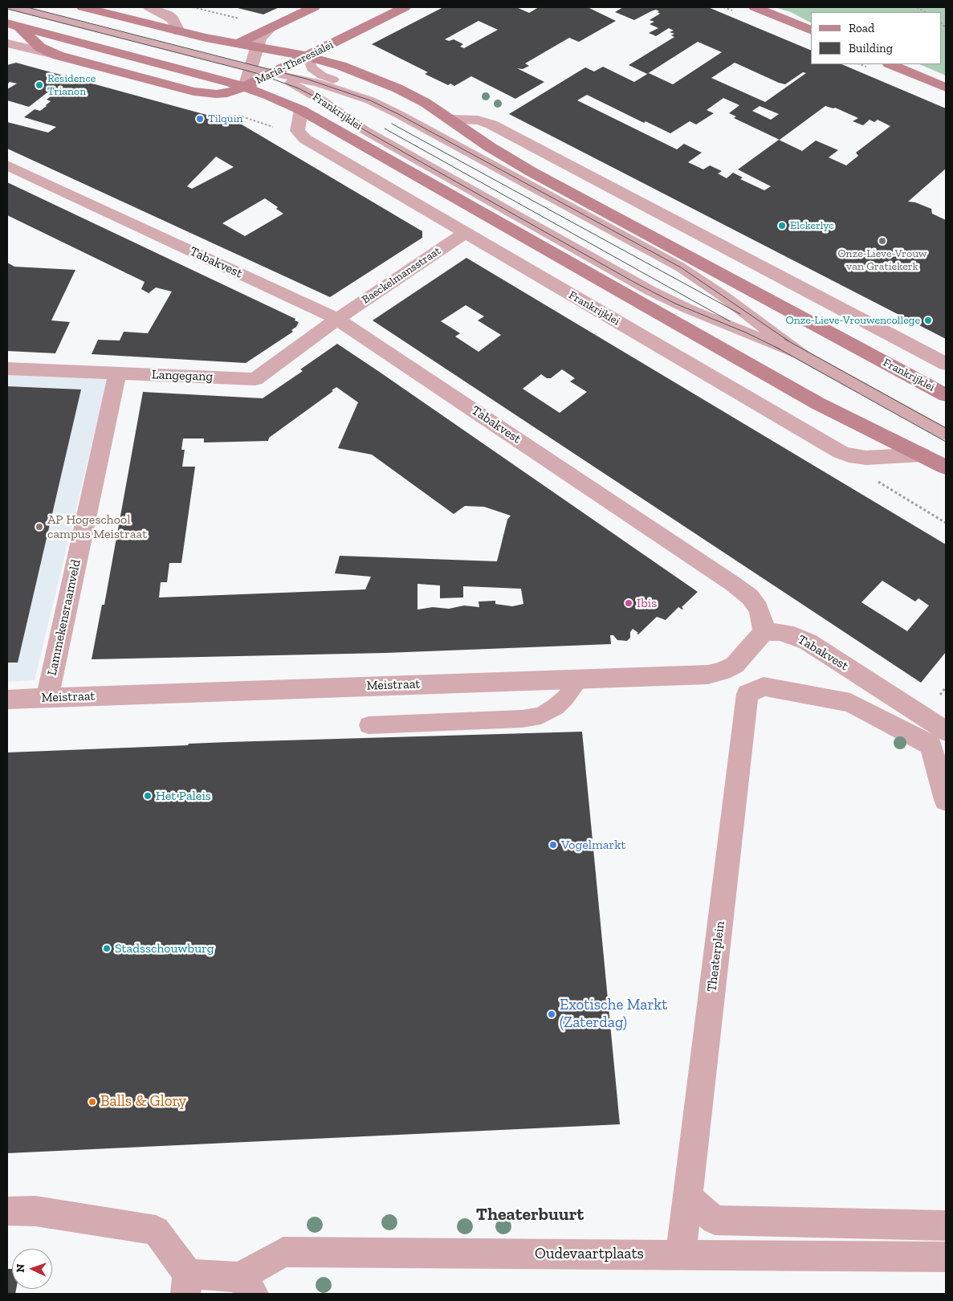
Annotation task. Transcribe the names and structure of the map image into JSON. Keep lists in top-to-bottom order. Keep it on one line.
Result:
{"streets":{"main road":["Maria-Theresialei","Frankrijklei"],"street":["Tabakvest","Baeckelmansstraat","Langegang","Lammekensraamveld","Meistraat","Oudevaartplaats"]},"crossings":[["Maria-Theresialei","Frankrijklei"],["Frankrijklei","Baeckelmansstraat"],["Tabakvest","Baeckelmansstraat"],["Tabakvest","Langegang"],["Tabakvest","Meistraat"],["Baeckelmansstraat","Langegang"],["Langegang","Lammekensraamveld"],["Lammekensraamveld","Meistraat"]],"districts":["Theaterbuurt"],"places":["Residence Trianon","Tilquin","Elckerlyc","Onze-Lieve-Vrouw van Gratiekerk","Onze-Lieve-Vrouwencollege","AP Hogeschool campus Meistraat","Ibis","Het Paleis","Vogelmarkt","Stadsschouwburg","Exotische Markt (Zaterdag)","Balls & Glory"],"legend":["Road","Building"],"north":"left"}
